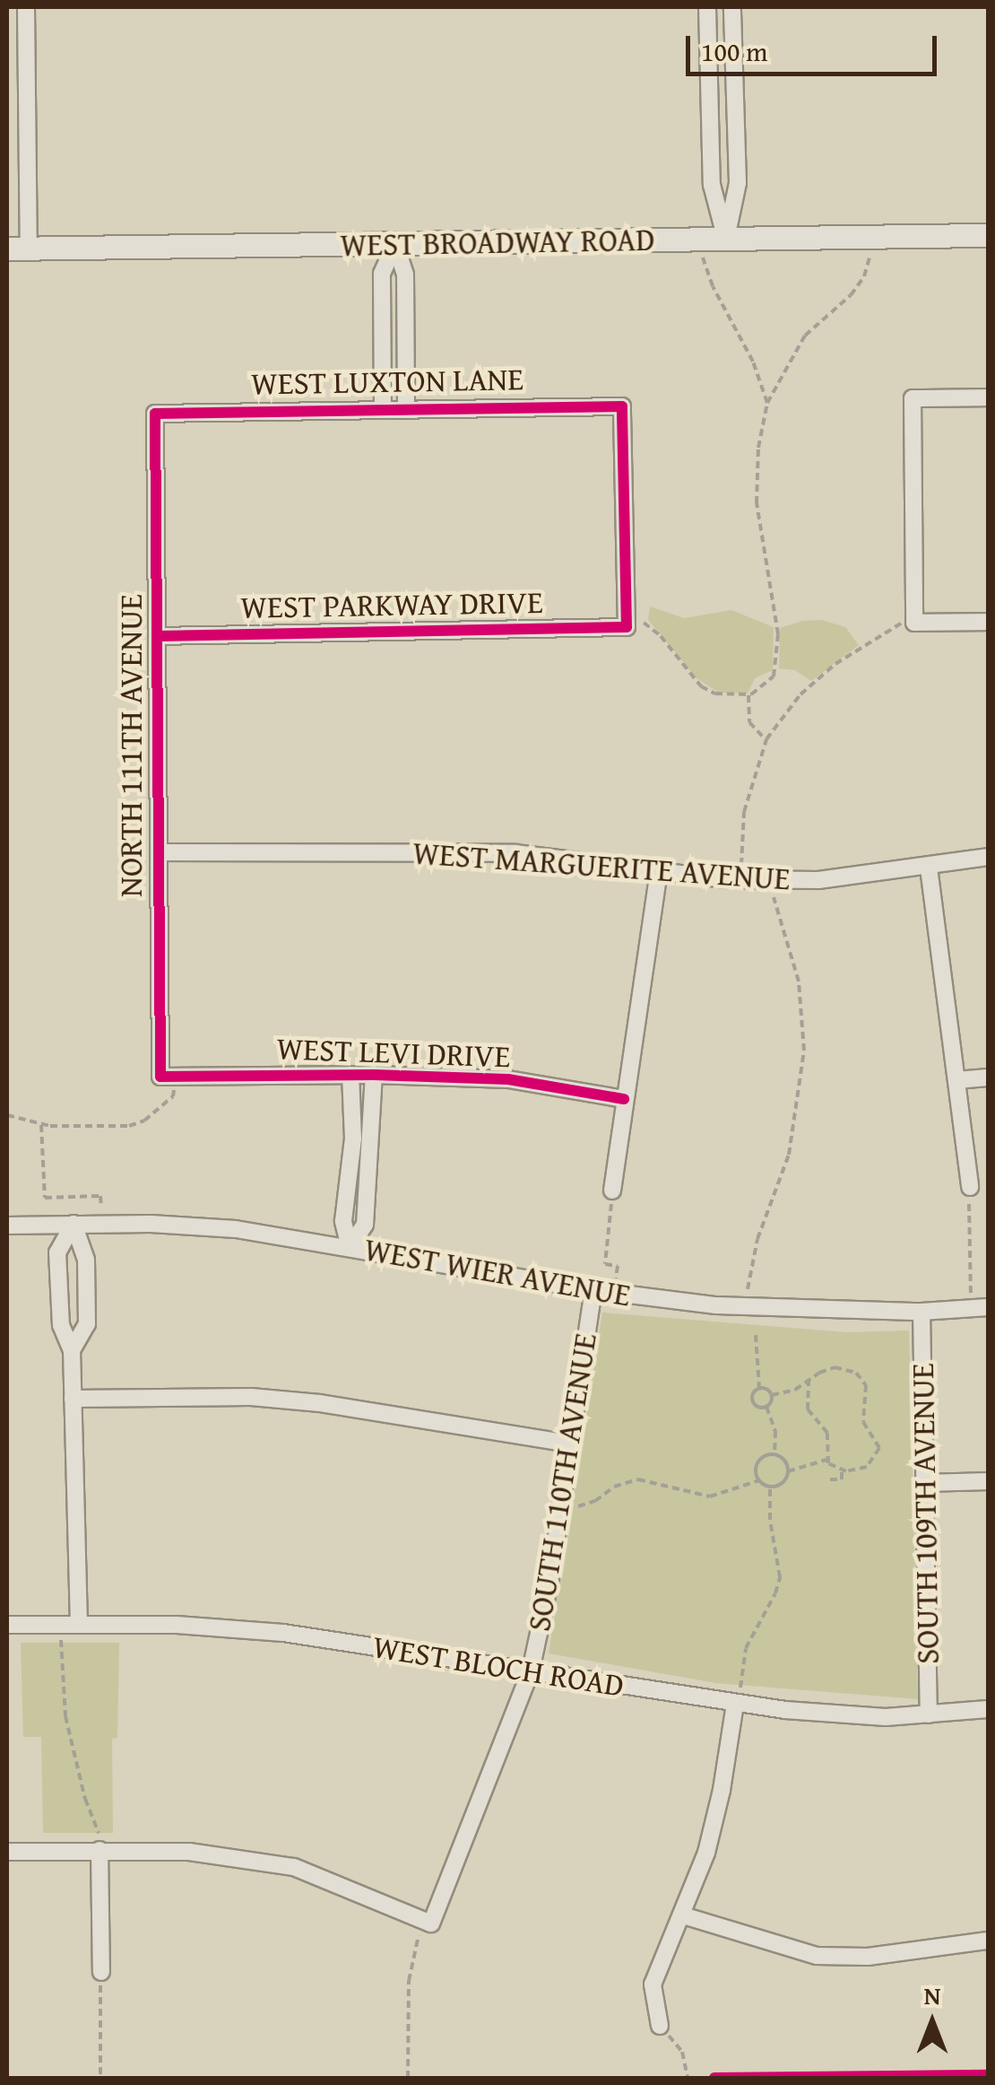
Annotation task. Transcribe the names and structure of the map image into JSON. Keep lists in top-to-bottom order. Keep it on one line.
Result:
{"streets":{"main road":["WEST BROADWAY ROAD"],"street":["WEST LUXTON LANE","WEST PARKWAY DRIVE","NORTH 111TH AVENUE","WEST MARGUERITE AVENUE","WEST LEVI DRIVE","WEST WIER AVENUE","SOUTH 110TH AVENUE","SOUTH 109TH AVENUE","WEST BLOCH ROAD"]},"crossings":[["WEST LUXTON LANE","WEST PARKWAY DRIVE"],["WEST LUXTON LANE","NORTH 111TH AVENUE"],["WEST PARKWAY DRIVE","NORTH 111TH AVENUE"],["NORTH 111TH AVENUE","WEST MARGUERITE AVENUE"],["NORTH 111TH AVENUE","WEST LEVI DRIVE"],["WEST WIER AVENUE","SOUTH 110TH AVENUE"],["WEST WIER AVENUE","SOUTH 109TH AVENUE"],["SOUTH 110TH AVENUE","WEST BLOCH ROAD"],["SOUTH 109TH AVENUE","WEST BLOCH ROAD"]],"scale_bar":"100 m","north":"top"}
